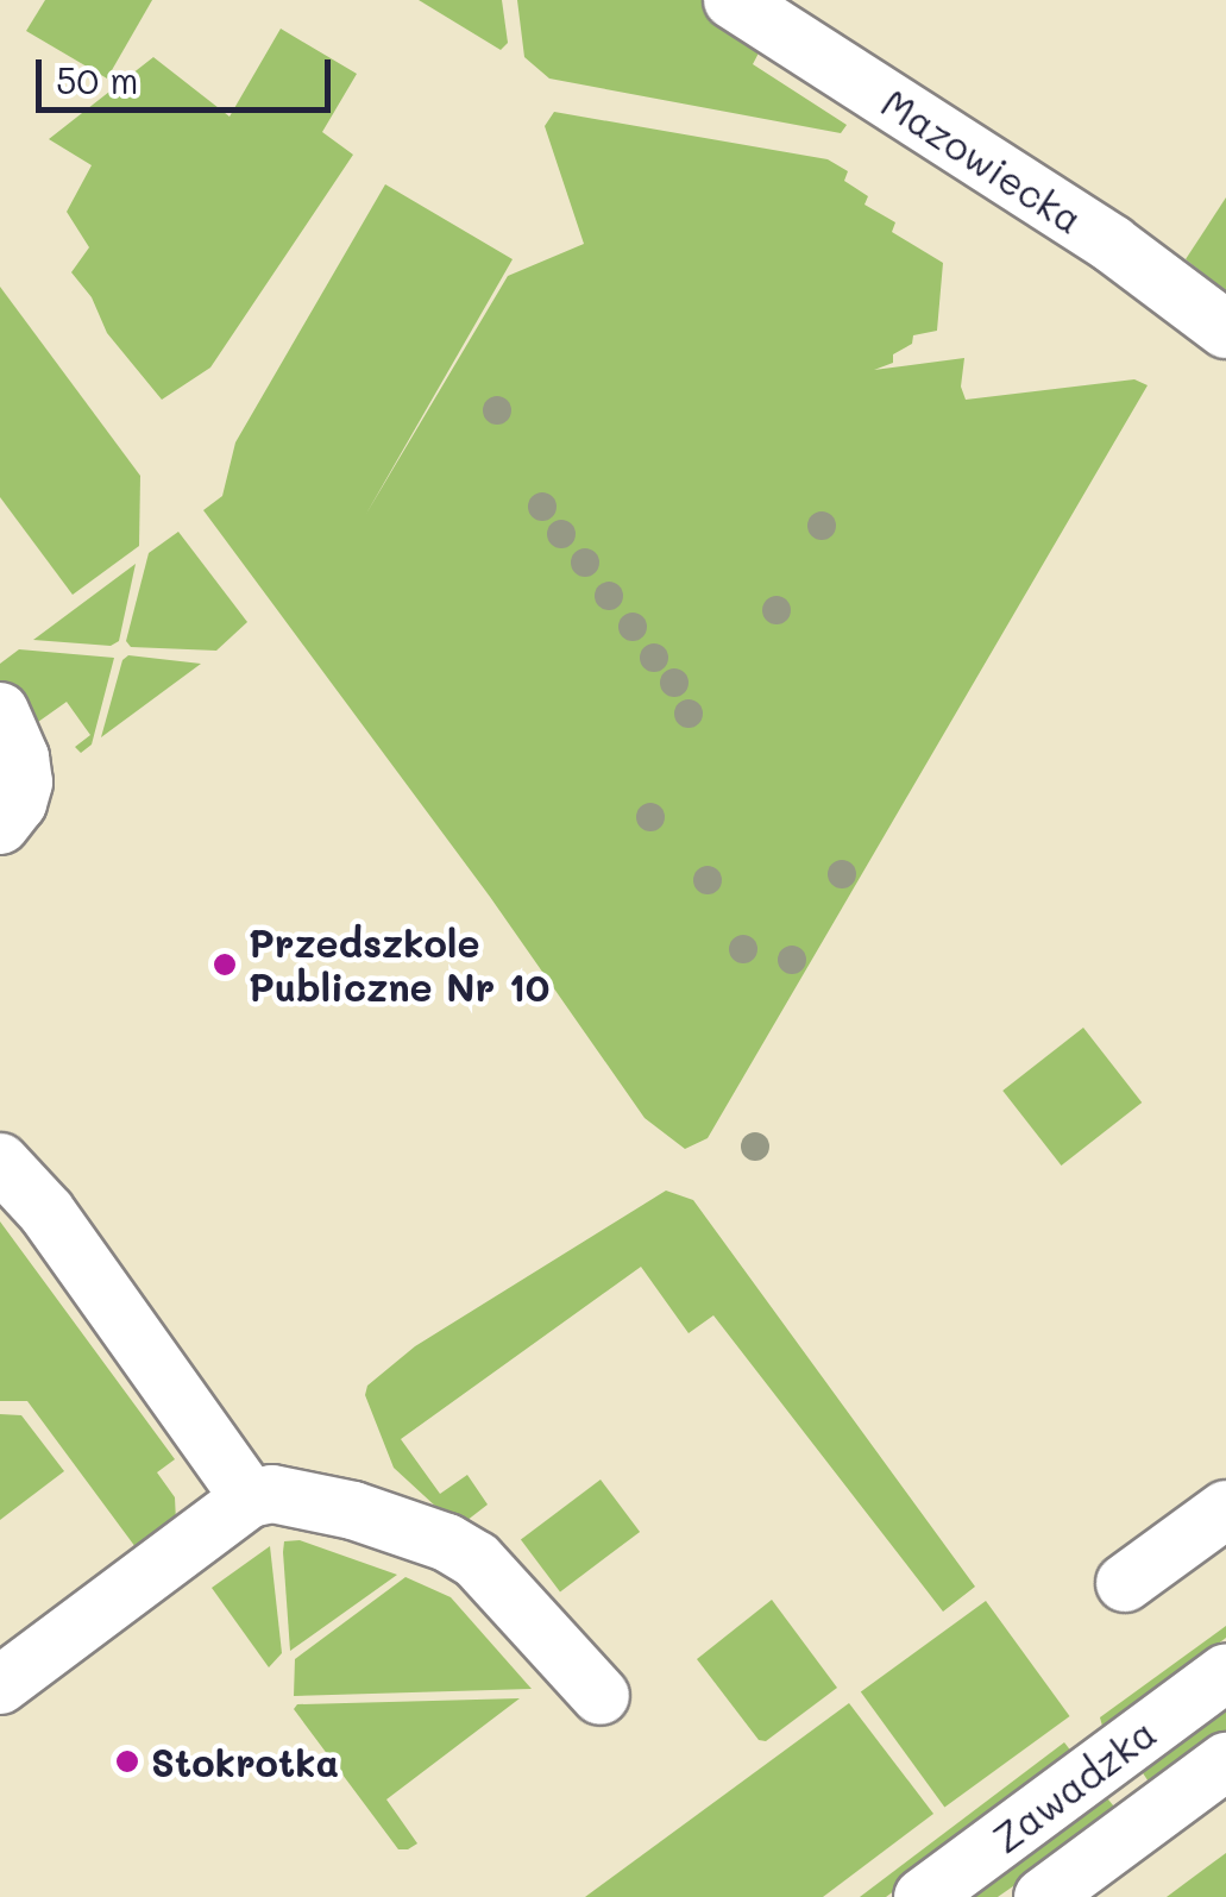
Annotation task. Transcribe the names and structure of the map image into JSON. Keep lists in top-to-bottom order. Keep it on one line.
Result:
{"streets":{"street":["Mazowiecka","Zawadzka"]},"places":["Przedszkole Publiczne Nr 10","Stokrotka"],"scale_bar":"50 m"}
